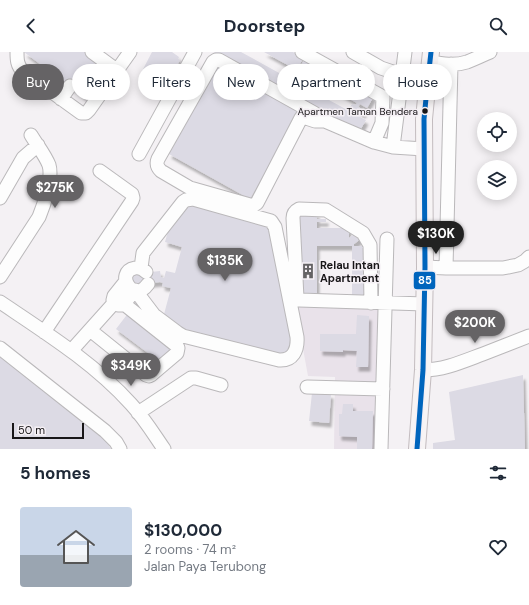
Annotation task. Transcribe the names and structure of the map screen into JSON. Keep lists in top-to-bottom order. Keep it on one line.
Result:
{"places":{"other":["Apartmen Taman Bendera"],"building":["Relau Intan Apartment"]},"lines":["transit line 85"],"scale_bar":"50 m","page":{"header":"Doorstep","chip":["Buy","Rent","Filters","New","Apartment","House"],"price":["$275K","$130K","$135K","$200K","$349K"],"scale":"50 m","heading":"5 homes","list":[{"name":"$130,000","note":"2 rooms · 74 m² · Jalan Paya Terubong"}]}}
